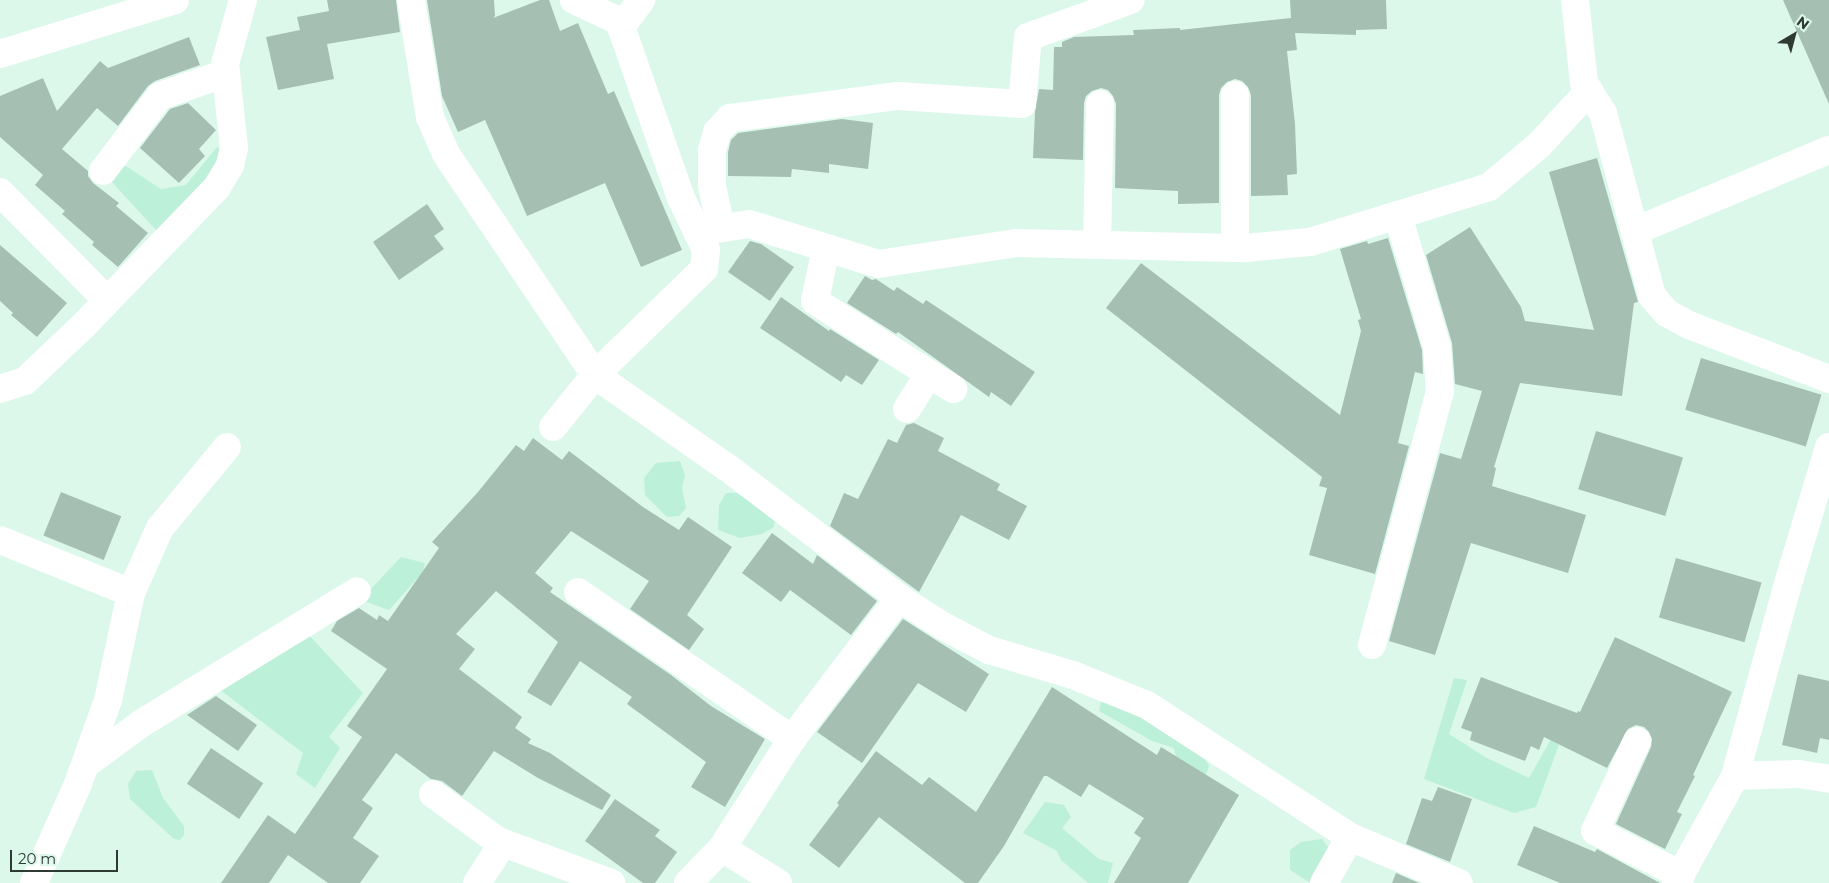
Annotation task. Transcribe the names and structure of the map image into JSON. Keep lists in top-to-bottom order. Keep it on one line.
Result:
{"scale_bar":"20 m","north":"top right"}
